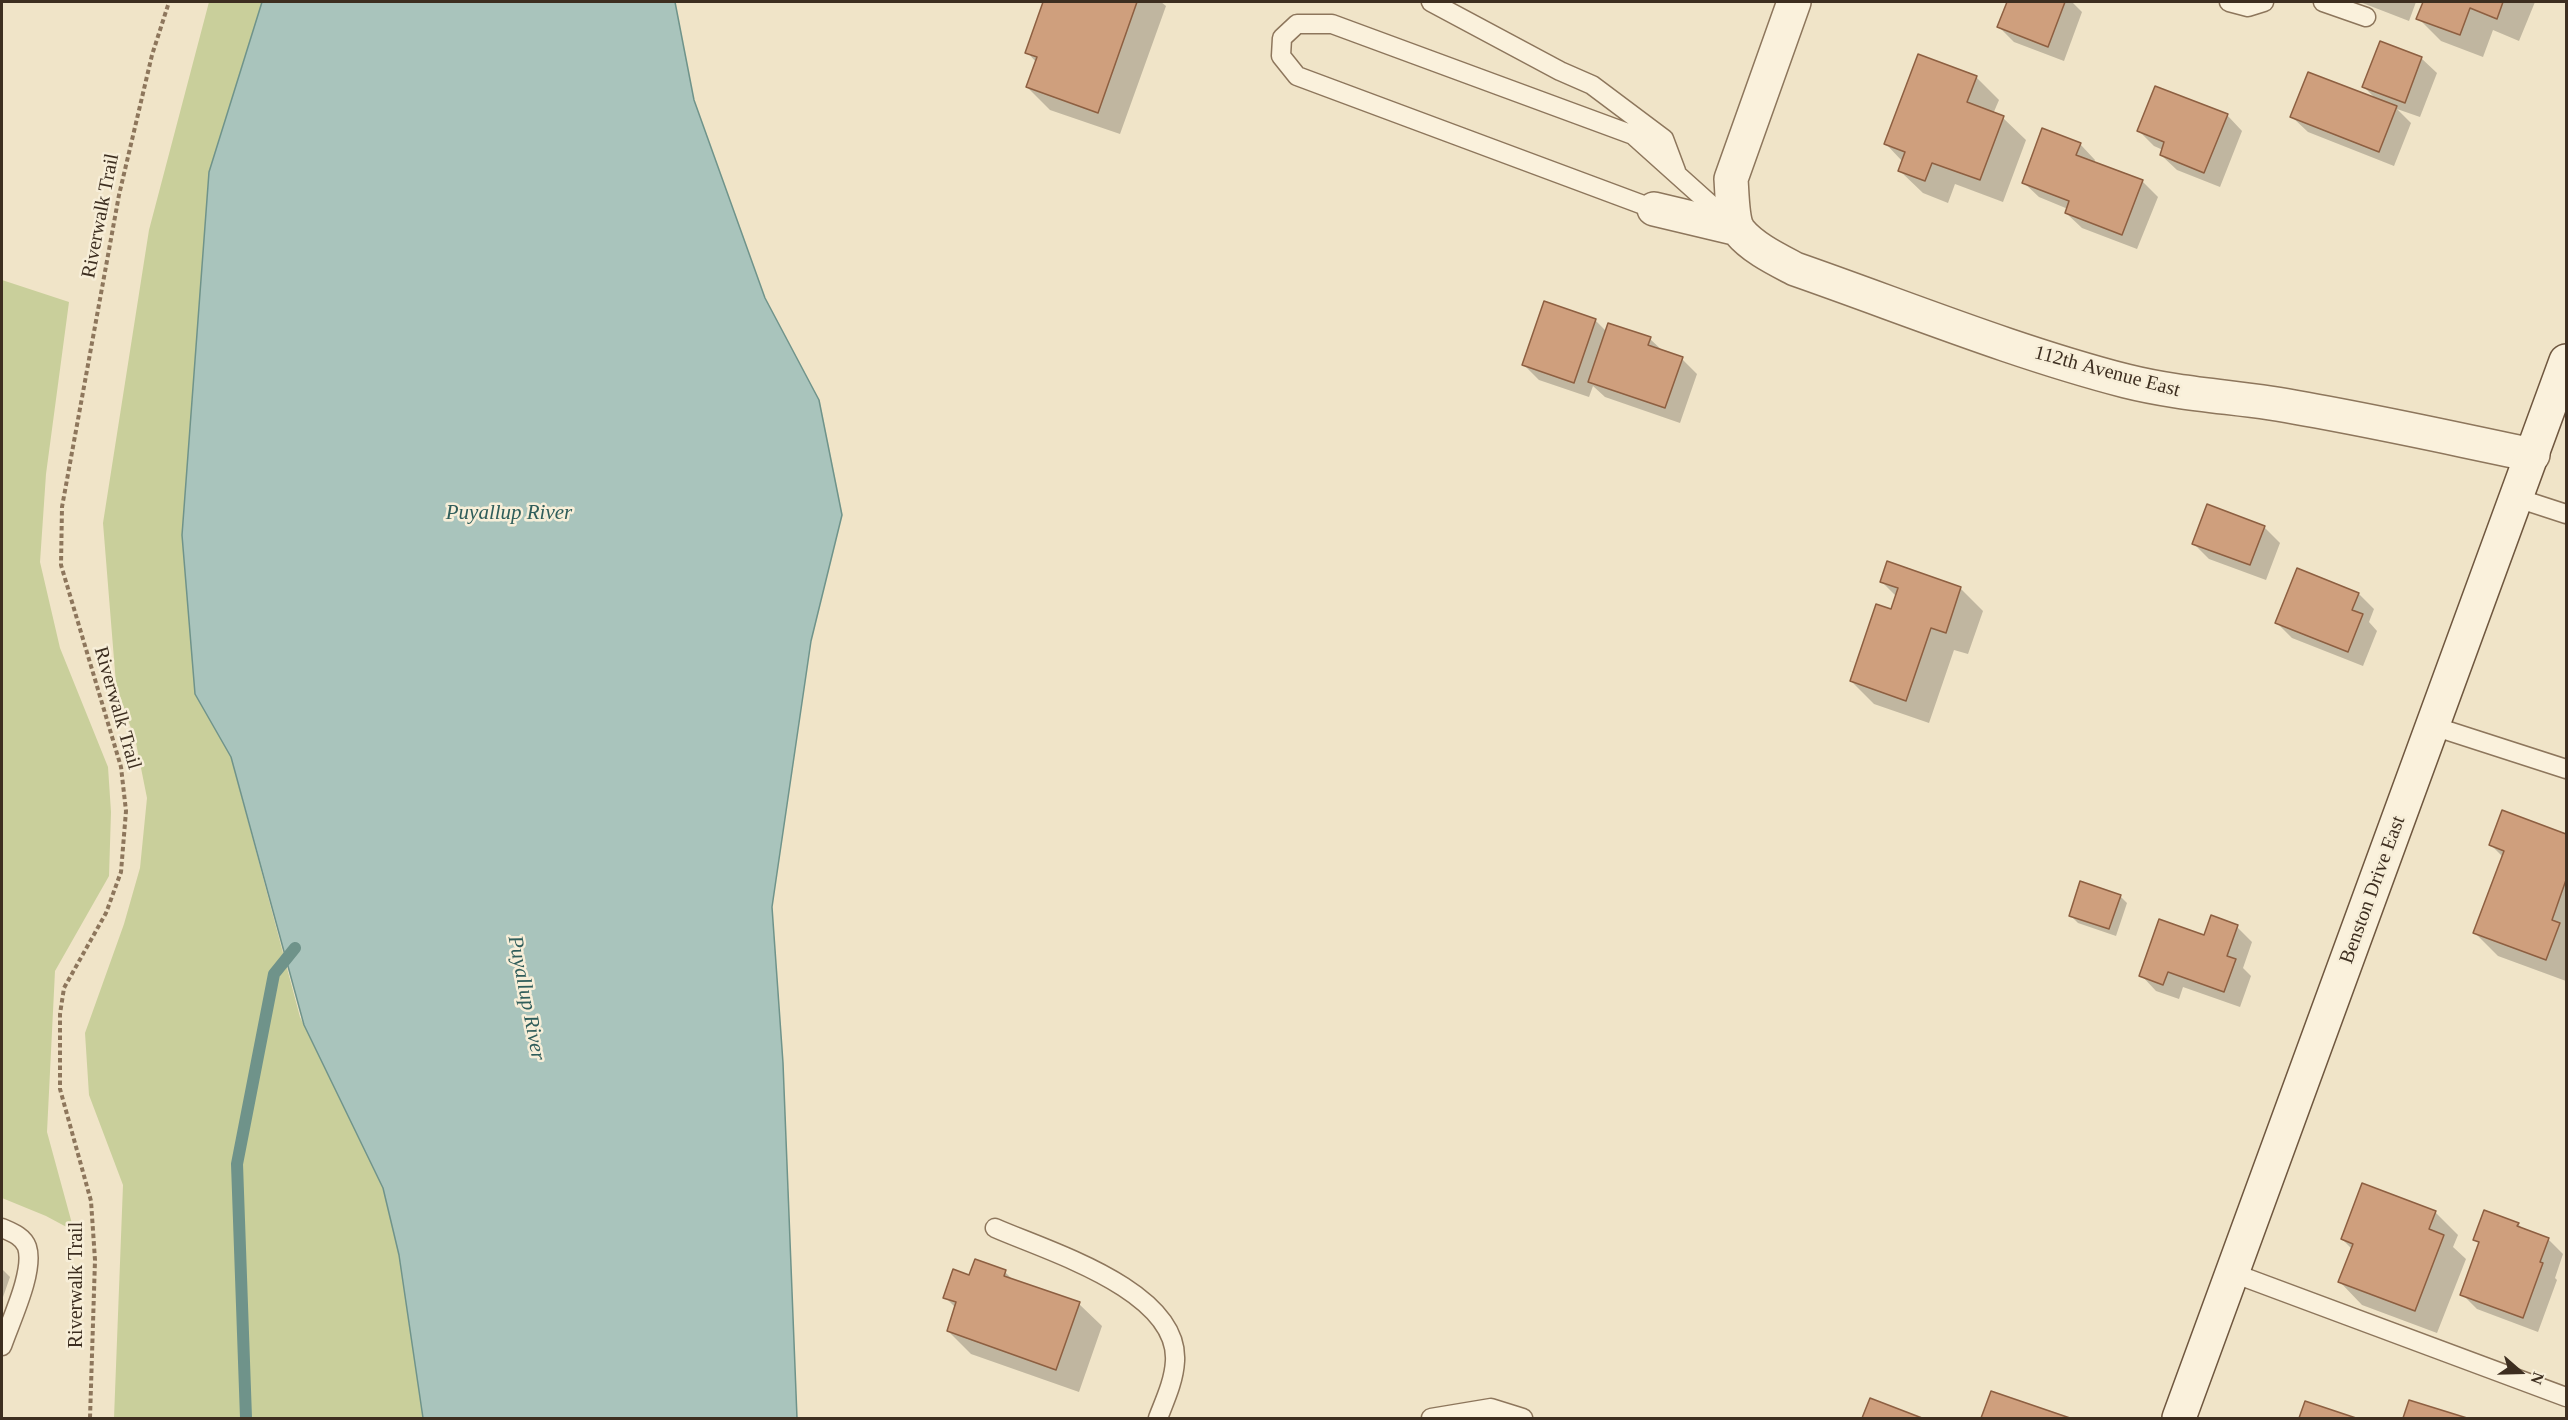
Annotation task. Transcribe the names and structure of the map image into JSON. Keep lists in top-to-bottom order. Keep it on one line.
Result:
{"streets":{"street":["112th Avenue East","Benston Drive East"],"path":["Riverwalk Trail"]},"crossings":[["112th Avenue East","Benston Drive East"]],"water":["Puyallup River"],"north":"right"}
